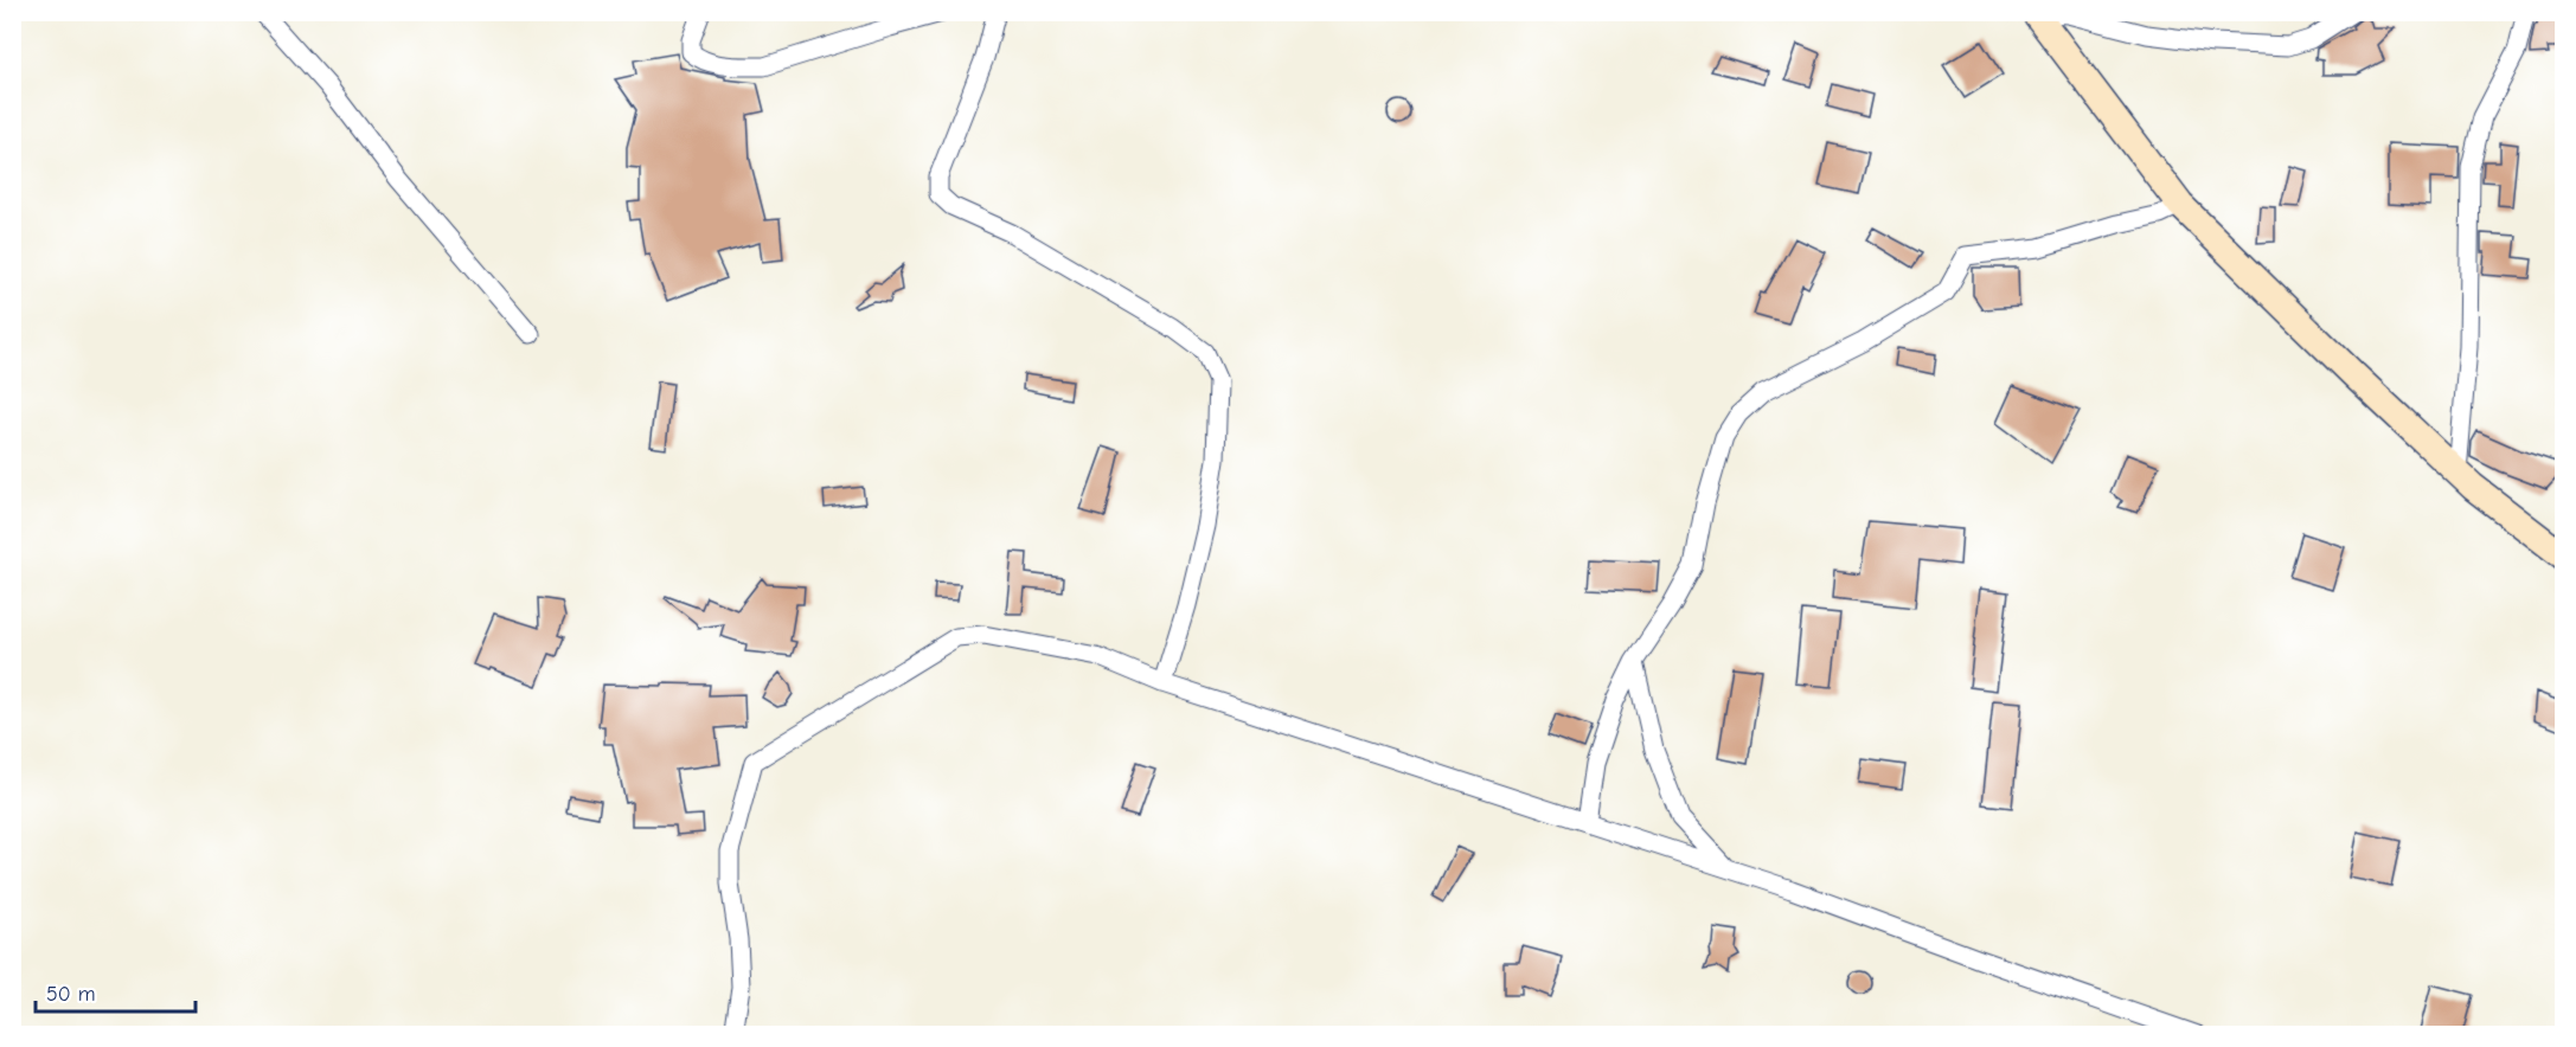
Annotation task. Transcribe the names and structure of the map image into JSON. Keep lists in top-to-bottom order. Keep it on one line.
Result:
{"scale_bar":"50 m"}
